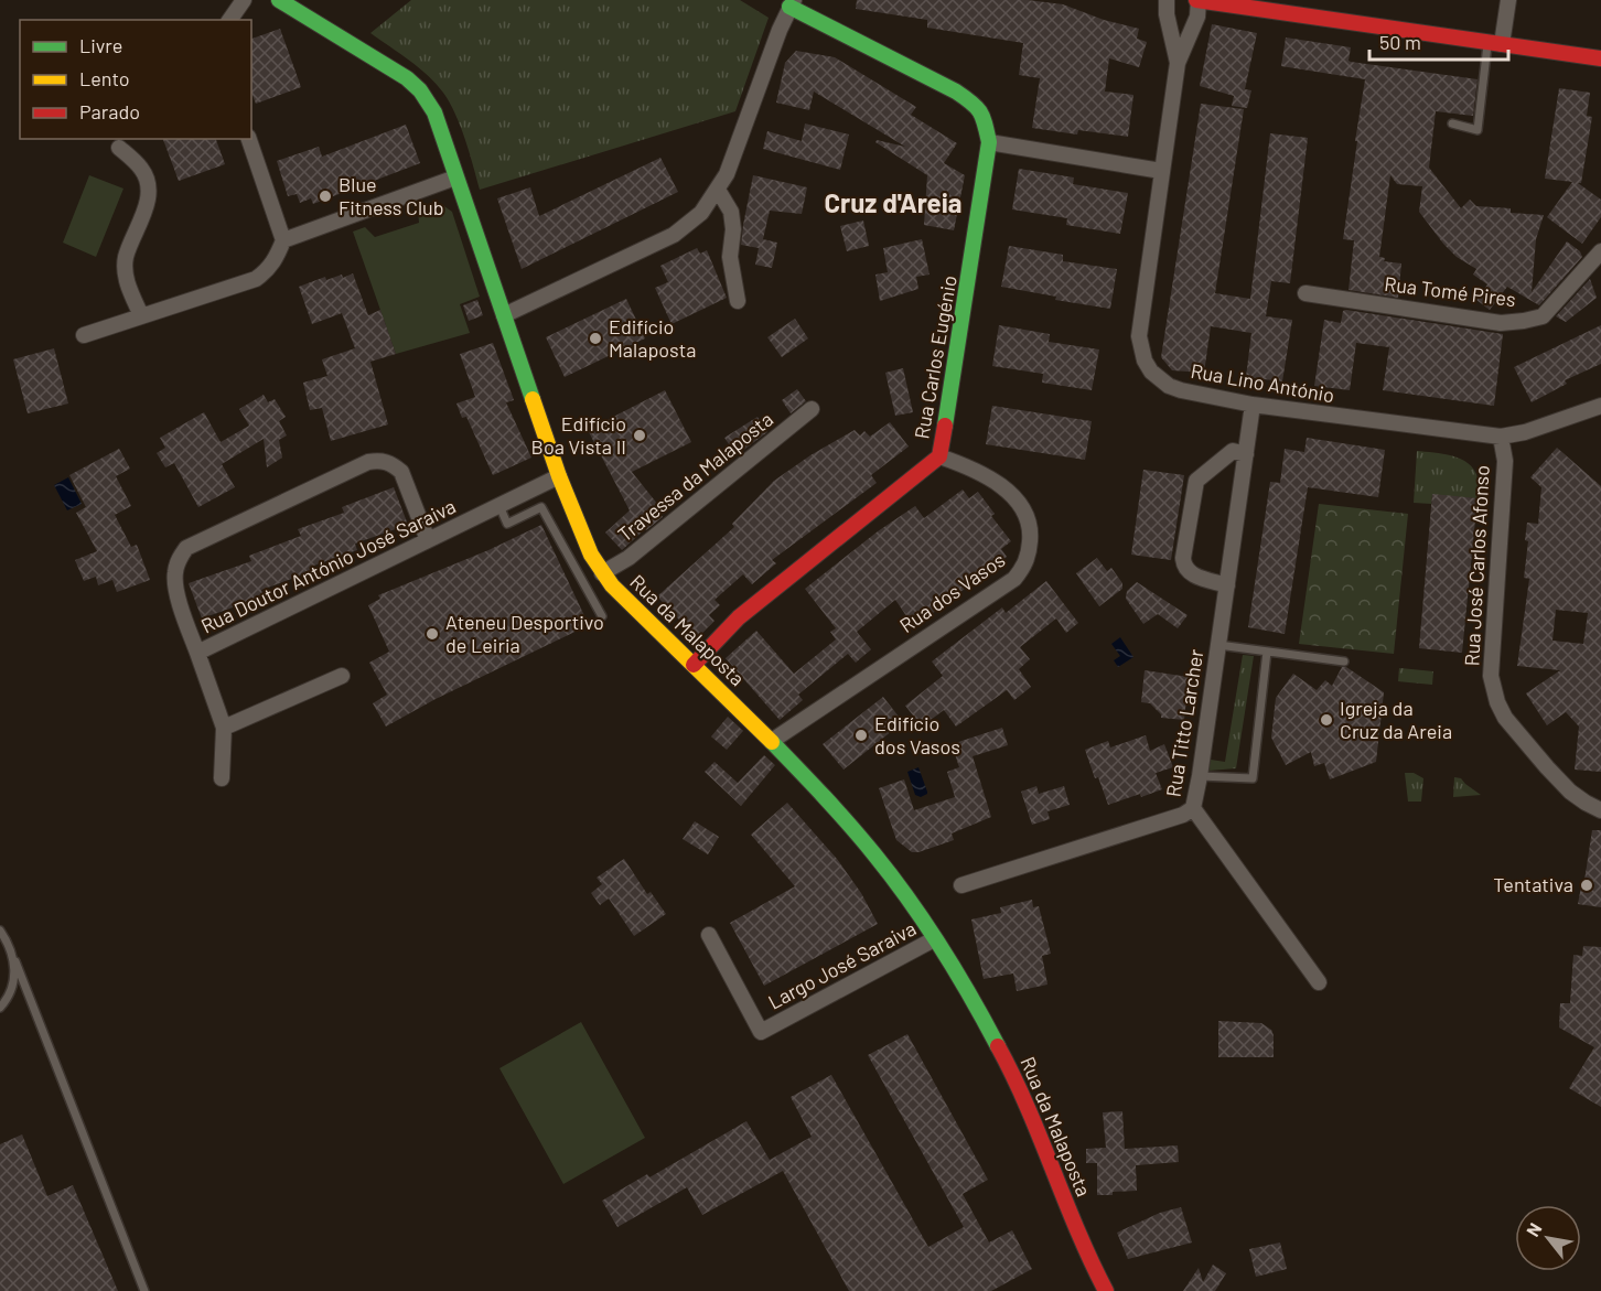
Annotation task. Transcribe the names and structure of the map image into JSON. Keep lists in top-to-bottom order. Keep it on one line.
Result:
{"streets":{"street":["Rua Tomé Pires","Rua Carlos Eugénio","Rua Lino António","Travessa da Malaposta","Rua José Carlos Afonso","Rua Doutor António José Saraiva","Rua dos Vasos","Rua da Malaposta","Rua Titto Larcher","Largo José Saraiva"]},"crossings":[["Rua Carlos Eugénio","Rua dos Vasos"],["Rua Carlos Eugénio","Rua da Malaposta"],["Rua Lino António","Rua José Carlos Afonso"],["Rua Lino António","Rua Titto Larcher"],["Travessa da Malaposta","Rua da Malaposta"],["Rua Doutor António José Saraiva","Rua da Malaposta"],["Rua dos Vasos","Rua da Malaposta"],["Rua da Malaposta","Largo José Saraiva"]],"districts":["Cruz d'Areia"],"places":["Blue Fitness Club","Edifício Malaposta","Edifício Boa Vista II","Ateneu Desportivo de Leiria","Igreja da Cruz da Areia","Edifício dos Vasos","Tentativa"],"legend":["Livre","Lento","Parado"],"scale_bar":"50 m","north":"top left"}
